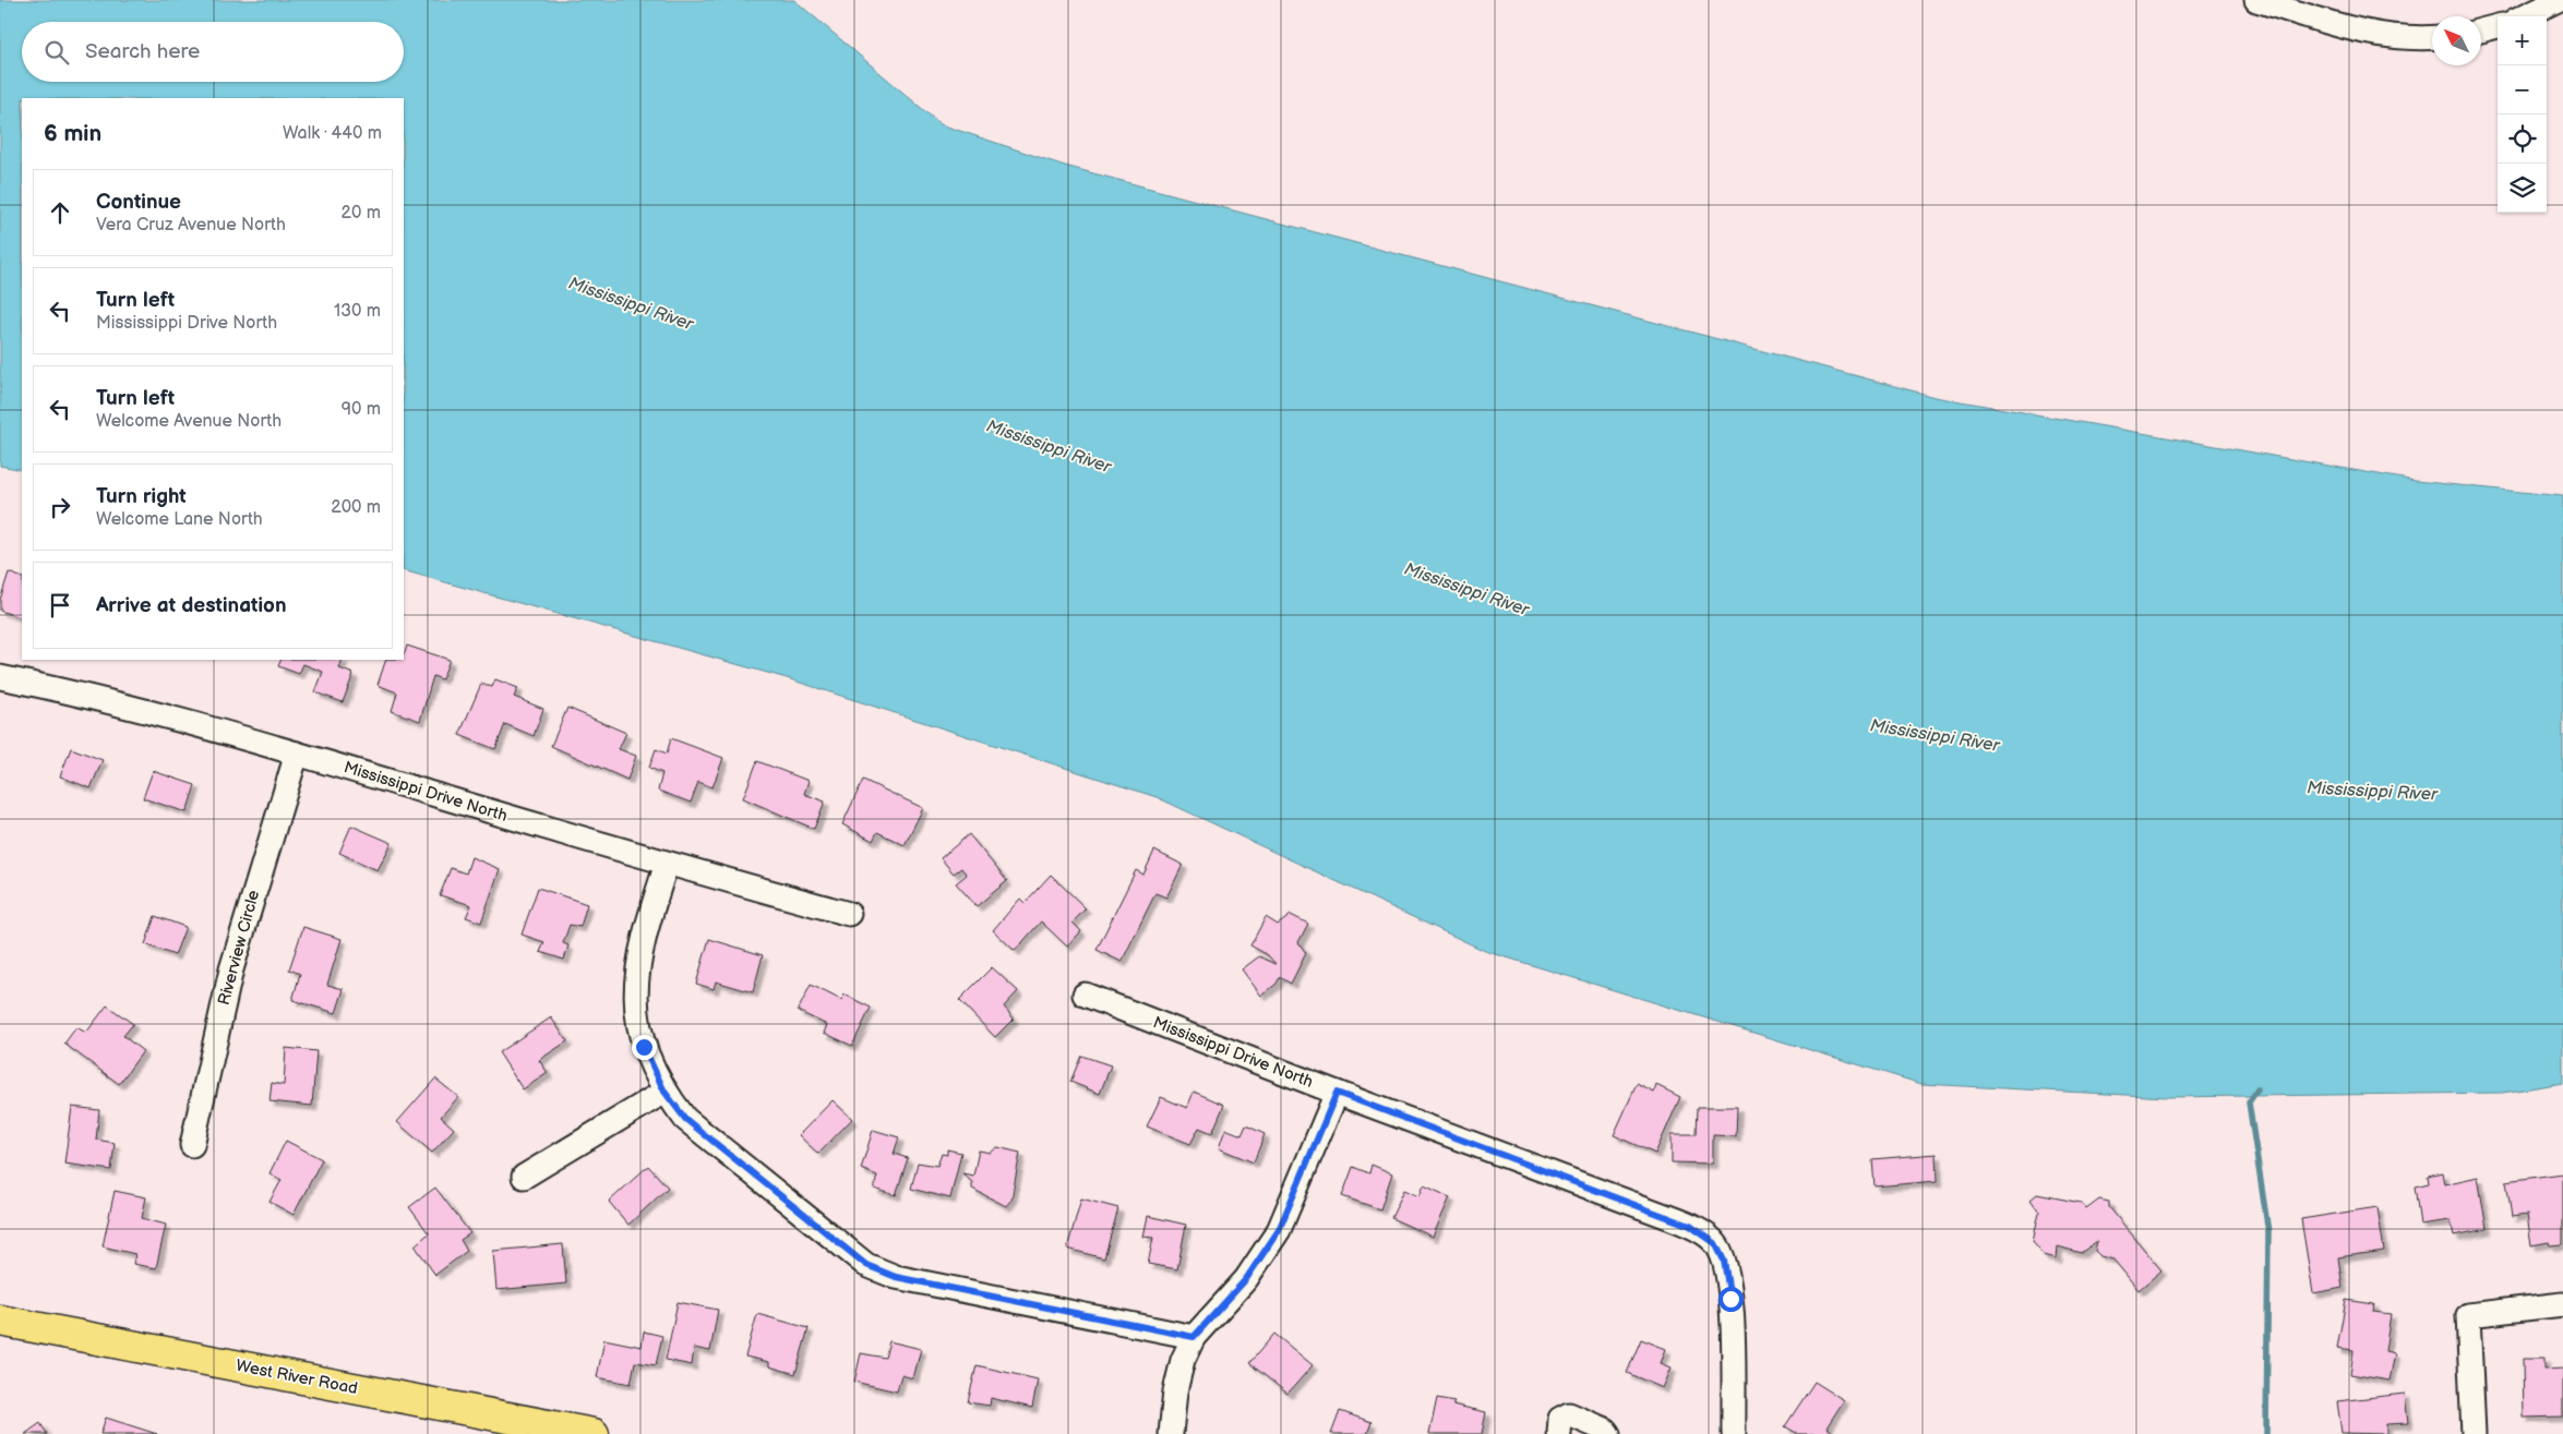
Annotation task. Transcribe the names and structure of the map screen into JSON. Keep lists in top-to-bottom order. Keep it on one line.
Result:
{"streets":{"main road":["West River Road"],"street":["Mississippi Drive North","Riverview Circle"]},"crossings":[["Mississippi Drive North","Riverview Circle"]],"water":["Mississippi River"],"north":"top left","page":{"map_buttons":["+","−"],"search":"Search here","heading":["6 min","Walk · 440 m"],"list":[["Continue","Vera Cruz Avenue North","20 m"],["Turn left","Mississippi Drive North","130 m"],["Turn left","Welcome Avenue North","90 m"],["Turn right","Welcome Lane North","200 m"],"Arrive at destination"]}}
